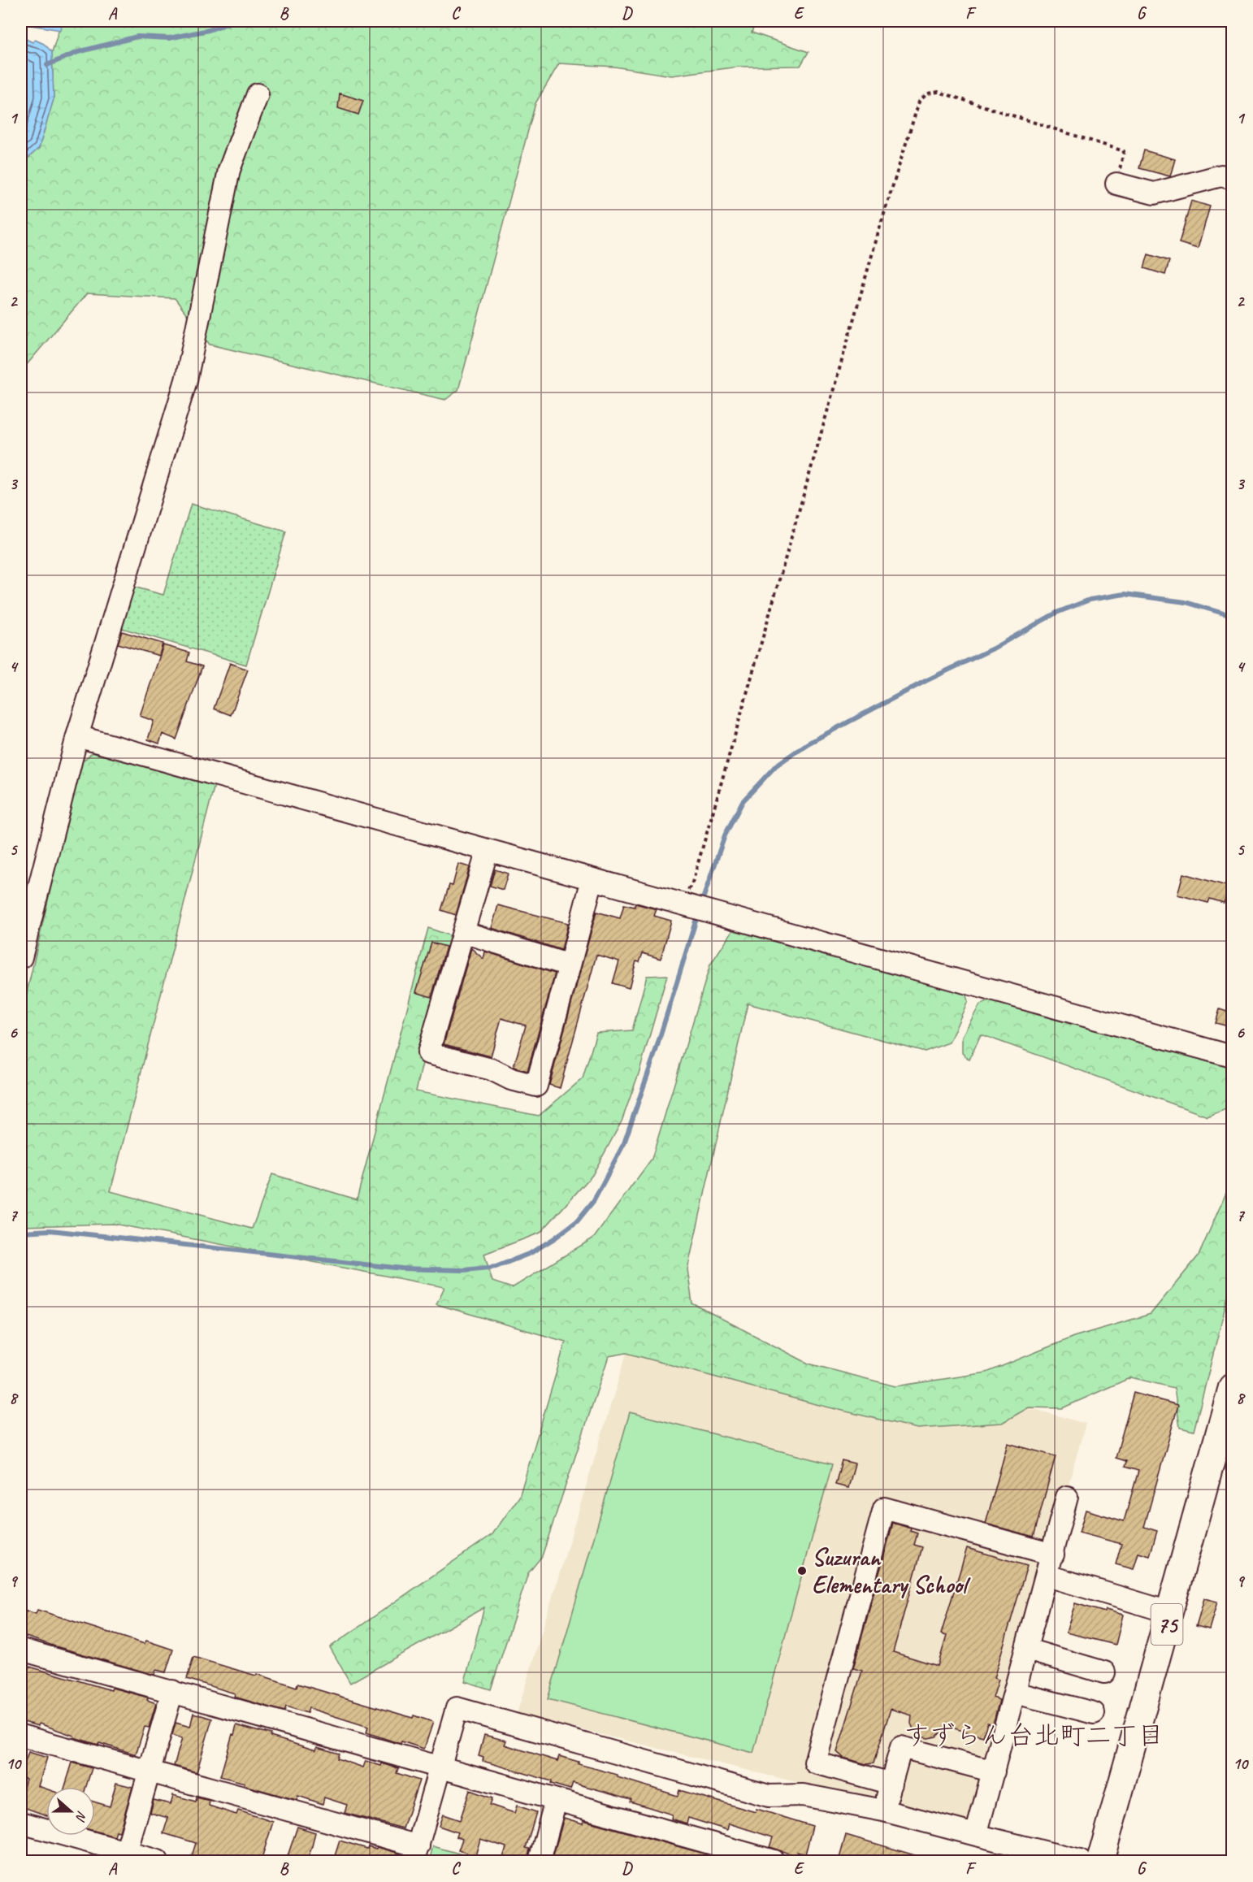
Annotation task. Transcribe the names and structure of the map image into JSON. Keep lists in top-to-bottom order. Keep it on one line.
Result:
{"streets":{"main road":["75"]},"districts":["すずらん台北町二丁目"],"places":["Suzuran Elementary School"],"north":"right","grid":{"columns":["A","B","C","D","E","F","G"],"rows":["1","2","3","4","5","6","7","8","9","10"]}}
